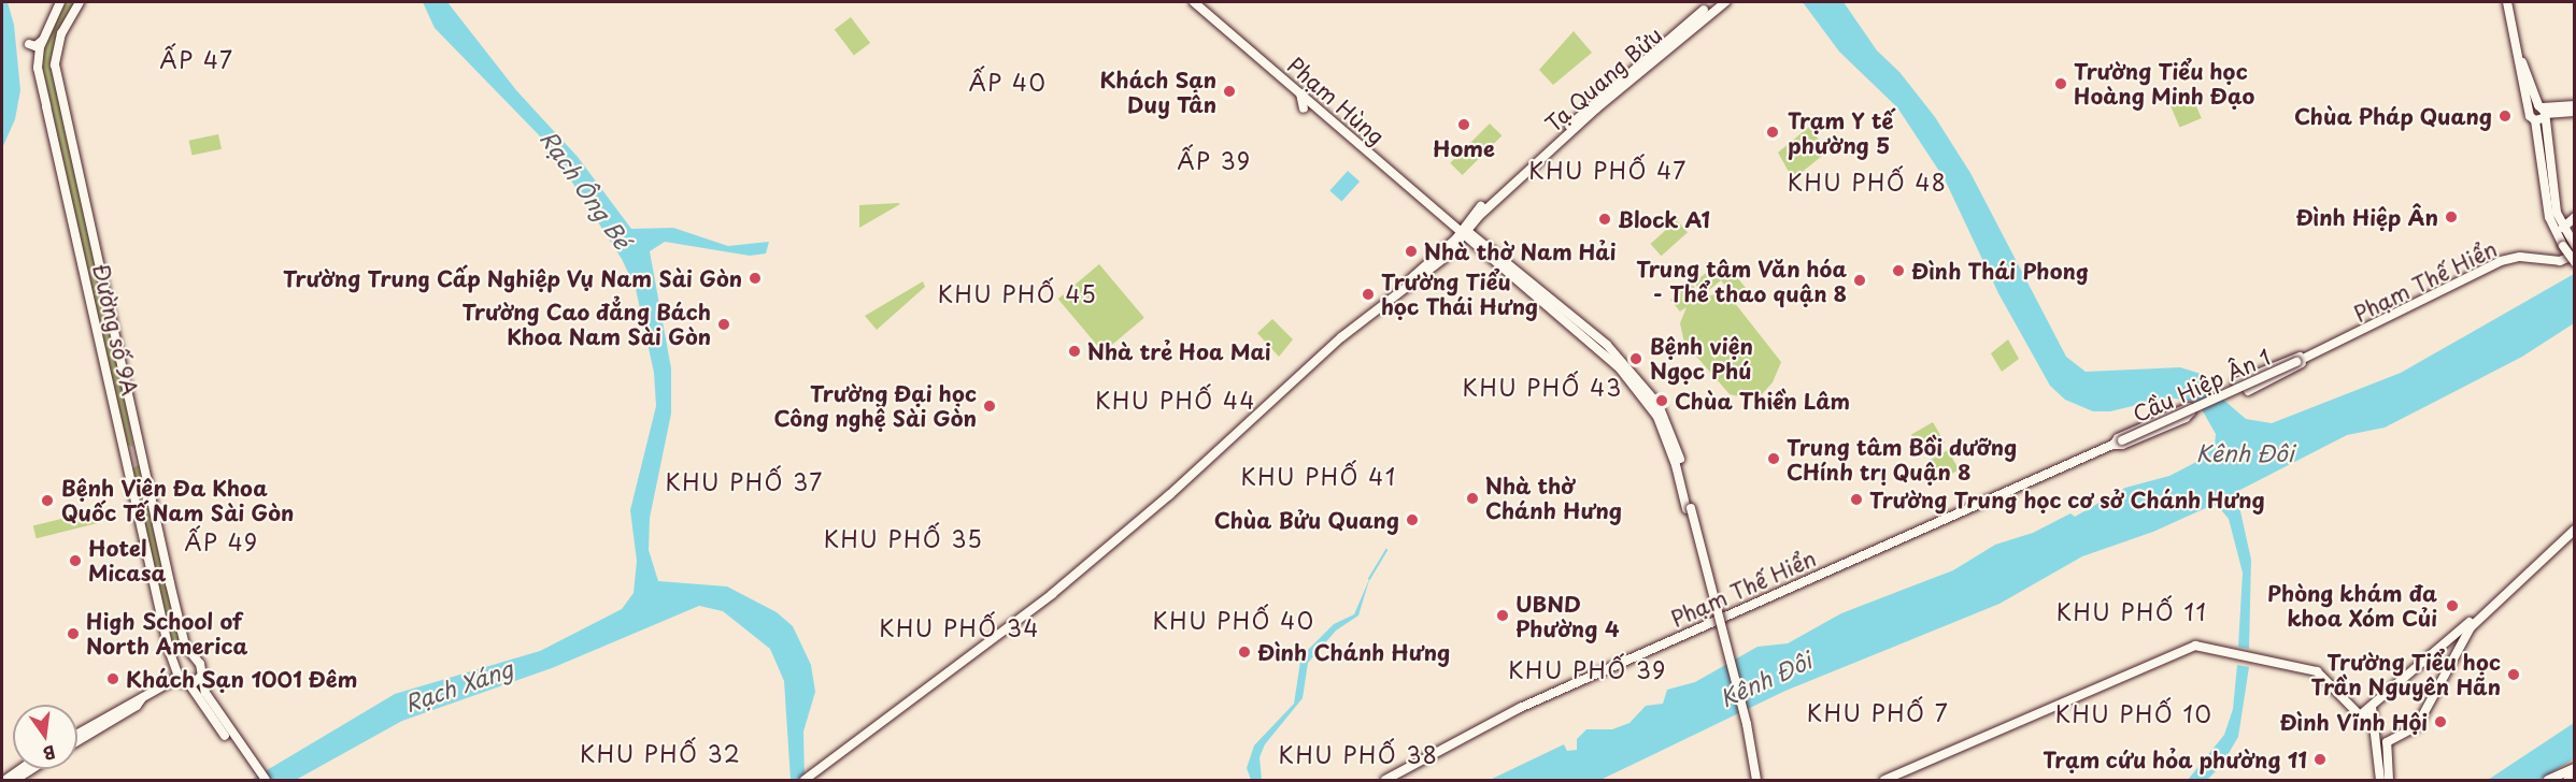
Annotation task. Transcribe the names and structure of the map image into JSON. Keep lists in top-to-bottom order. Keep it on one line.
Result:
{"streets":{"main road":["Tạ Quang Bửu","Phạm Hùng","Phạm Thế Hiển","Đường số 9A","Cầu Hiệp Ân 1"]},"crossings":[["Tạ Quang Bửu","Phạm Hùng"],["Phạm Thế Hiển","Cầu Hiệp Ân 1"]],"districts":["ẤP 47","ẤP 40","ẤP 39","KHU PHỐ 47","KHU PHỐ 48","KHU PHỐ 45","KHU PHỐ 43","KHU PHỐ 44","KHU PHỐ 41","KHU PHỐ 37","KHU PHỐ 35","ẤP 49","KHU PHỐ 11","KHU PHỐ 40","KHU PHỐ 34","KHU PHỐ 39","KHU PHỐ 7","KHU PHỐ 10","KHU PHỐ 32","KHU PHỐ 38"],"water":["Rạch Ông Bé","Kênh Đôi","Rạch Xáng"],"places":["Trường Tiểu học Hoàng Minh Đạo","Khách Sạn Duy Tân","Chùa Pháp Quang","Home","Trạm Y tế phường 5","Đình Hiệp Ân","Block A1","Nhà thờ Nam Hải","Đình Thái Phong","Trường Trung Cấp Nghiệp Vụ Nam Sài Gòn","Trung tâm Văn hóa - Thể thao quận 8","Trường Tiểu học Thái Hưng","Trường Cao đẳng Bách Khoa Nam Sài Gòn","Nhà trẻ Hoa Mai","Bệnh viện Ngọc Phú","Chùa Thiền Lâm","Trường Đại học Công nghệ Sài Gòn","Trung tâm Bồi dưỡng CHính trị Quận 8","Nhà thờ Chánh Hưng","Trường Trung học cơ sở Chánh Hưng","Bệnh Viện Đa Khoa Quốc Tế Nam Sài Gòn","Chùa Bửu Quang","Hotel Micasa","Phòng khám đa khoa Xóm Củi","UBND Phường 4","High School of North America","Đình Chánh Hưng","Trường Tiểu học Trần Nguyên Hãn","Khách Sạn 1001 Đêm","Đình Vĩnh Hội","Trạm cứu hỏa phường 11"],"north":"bottom"}
